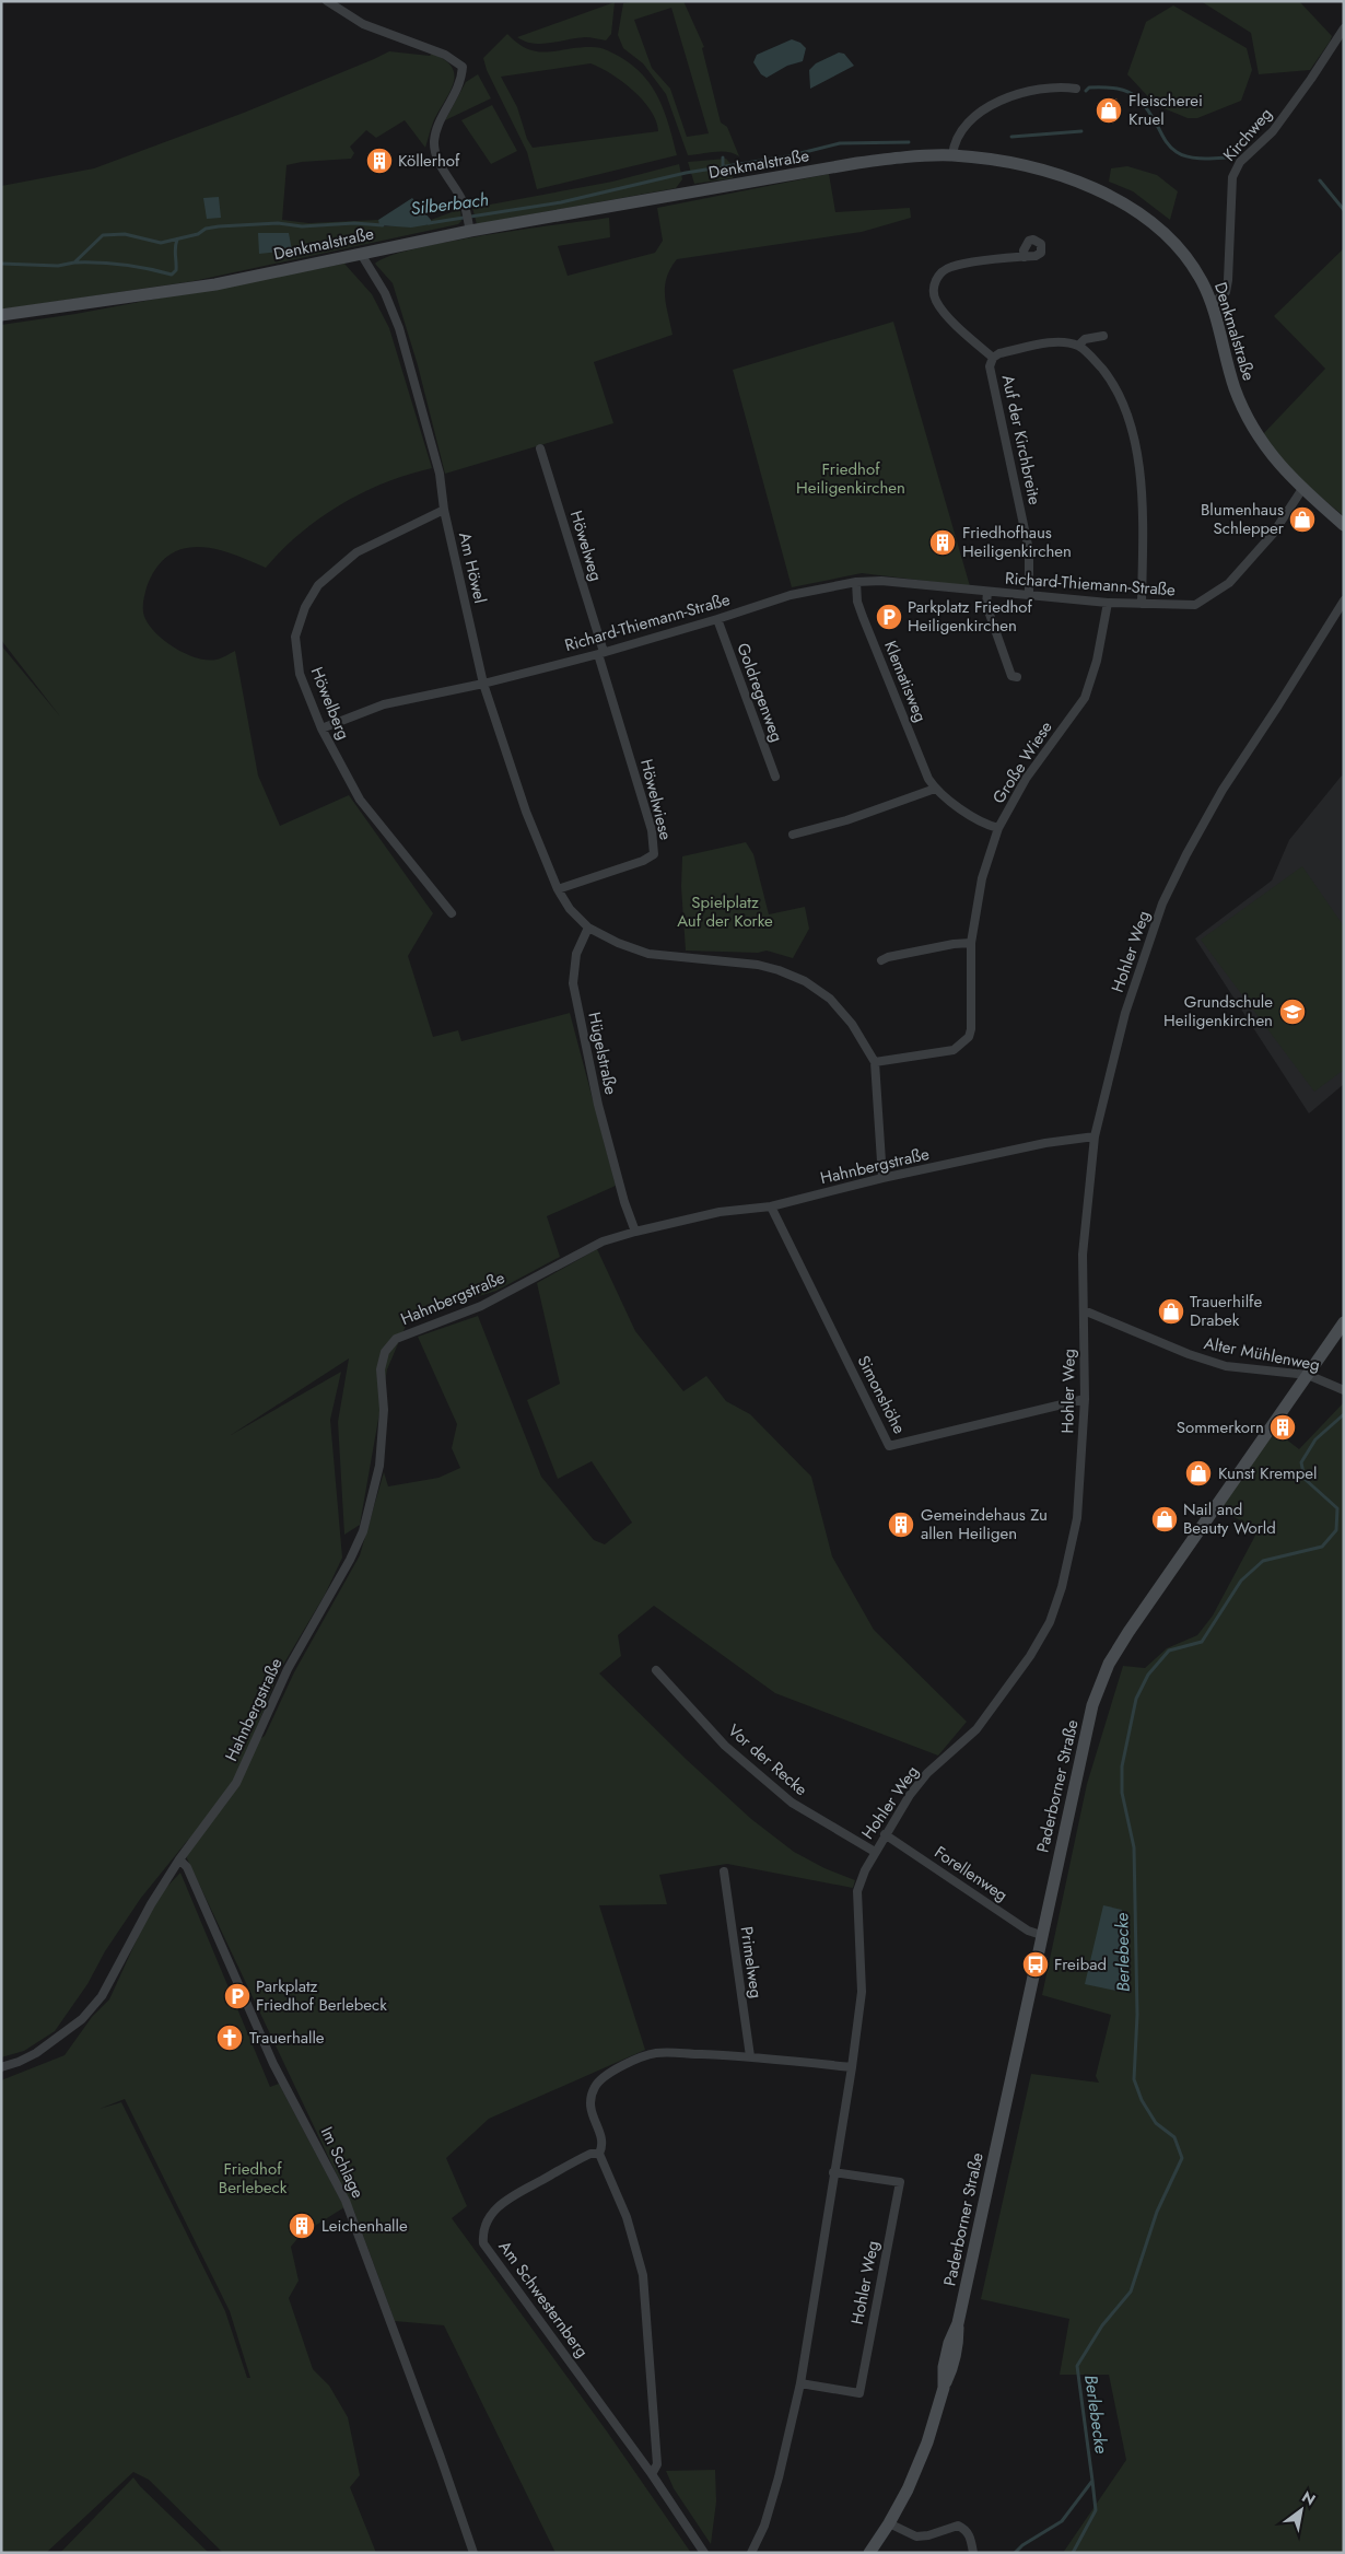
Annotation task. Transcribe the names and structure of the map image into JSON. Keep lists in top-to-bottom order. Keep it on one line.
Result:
{"streets":{"main road":["Denkmalstraße","Paderborner Straße"],"street":["Kirchweg","Auf der Kirchbreite","Höwelweg","Am Höwel","Richard-Thiemann-Straße","Klematisweg","Goldregenweg","Höwelberg","Große Wiese","Höwelwiese","Hohler Weg","Hügelstraße","Hahnbergstraße","Alter Mühlenweg","Simonshöhe","Vor der Recke","Forellenweg","Primelweg","Im Schlage","Am Schwesternberg"]},"crossings":[["Kirchweg","Denkmalstraße"],["Denkmalstraße","Am Höwel"],["Denkmalstraße","Richard-Thiemann-Straße"],["Auf der Kirchbreite","Richard-Thiemann-Straße"],["Höwelweg","Richard-Thiemann-Straße"],["Höwelweg","Höwelwiese"],["Am Höwel","Richard-Thiemann-Straße"],["Am Höwel","Höwelberg"],["Am Höwel","Höwelwiese"],["Richard-Thiemann-Straße","Klematisweg"],["Richard-Thiemann-Straße","Goldregenweg"],["Richard-Thiemann-Straße","Höwelberg"],["Richard-Thiemann-Straße","Große Wiese"],["Richard-Thiemann-Straße","Höwelwiese"],["Klematisweg","Große Wiese"],["Hohler Weg","Hahnbergstraße"],["Hohler Weg","Alter Mühlenweg"],["Hohler Weg","Simonshöhe"],["Hohler Weg","Vor der Recke"],["Hohler Weg","Forellenweg"],["Hügelstraße","Hahnbergstraße"],["Hahnbergstraße","Simonshöhe"],["Hahnbergstraße","Im Schlage"],["Alter Mühlenweg","Paderborner Straße"],["Paderborner Straße","Forellenweg"]],"water":["Silberbach","Berlebecke"],"parks":["Friedhof Heiligenkirchen","Spielplatz Auf der Korke","Friedhof Berlebeck"],"places":{"shop":["Fleischerei Kruel","Blumenhaus Schlepper","Trauerhilfe Drabek","Kunst Krempel","Nail and Beauty World"],"building":["Köllerhof","Friedhofhaus Heiligenkirchen","Sommerkorn","Gemeindehaus Zu allen Heiligen","Leichenhalle"],"parking":["Parkplatz Friedhof Heiligenkirchen","Parkplatz Friedhof Berlebeck"],"school or university":["Grundschule Heiligenkirchen"],"bus stop":["Freibad"],"church":["Trauerhalle"]},"north":"top right"}
